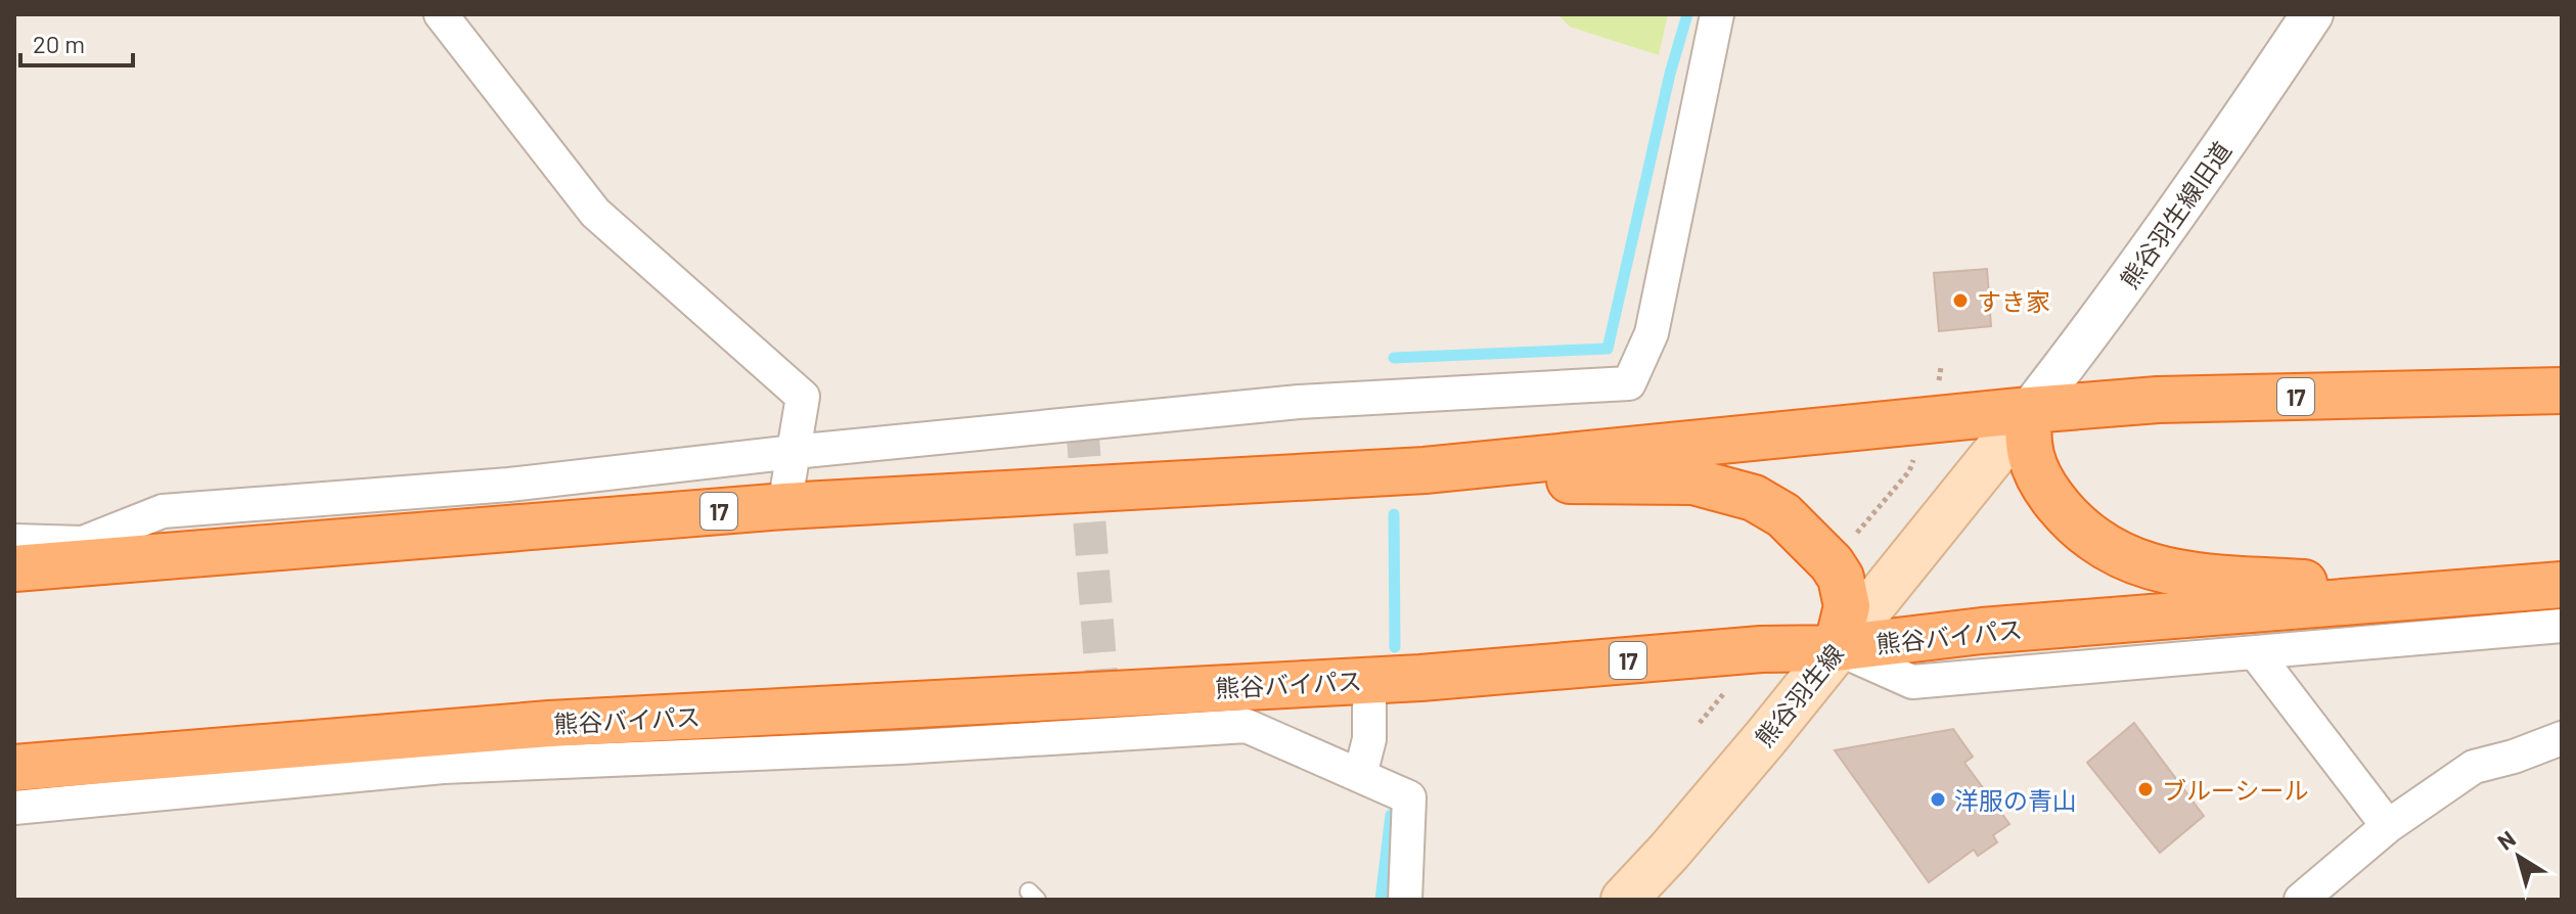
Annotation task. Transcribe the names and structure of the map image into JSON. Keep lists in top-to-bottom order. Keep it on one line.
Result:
{"streets":{"highway":["17","熊谷バイパス"],"main road":["熊谷羽生線"],"street":["熊谷羽生線旧道"]},"crossings":[["熊谷羽生線旧道","17"],["熊谷羽生線旧道","熊谷羽生線"],["17","熊谷羽生線"],["熊谷バイパス","熊谷羽生線"]],"places":["すき家","ブルーシール","洋服の青山"],"scale_bar":"20 m","north":"top left"}
